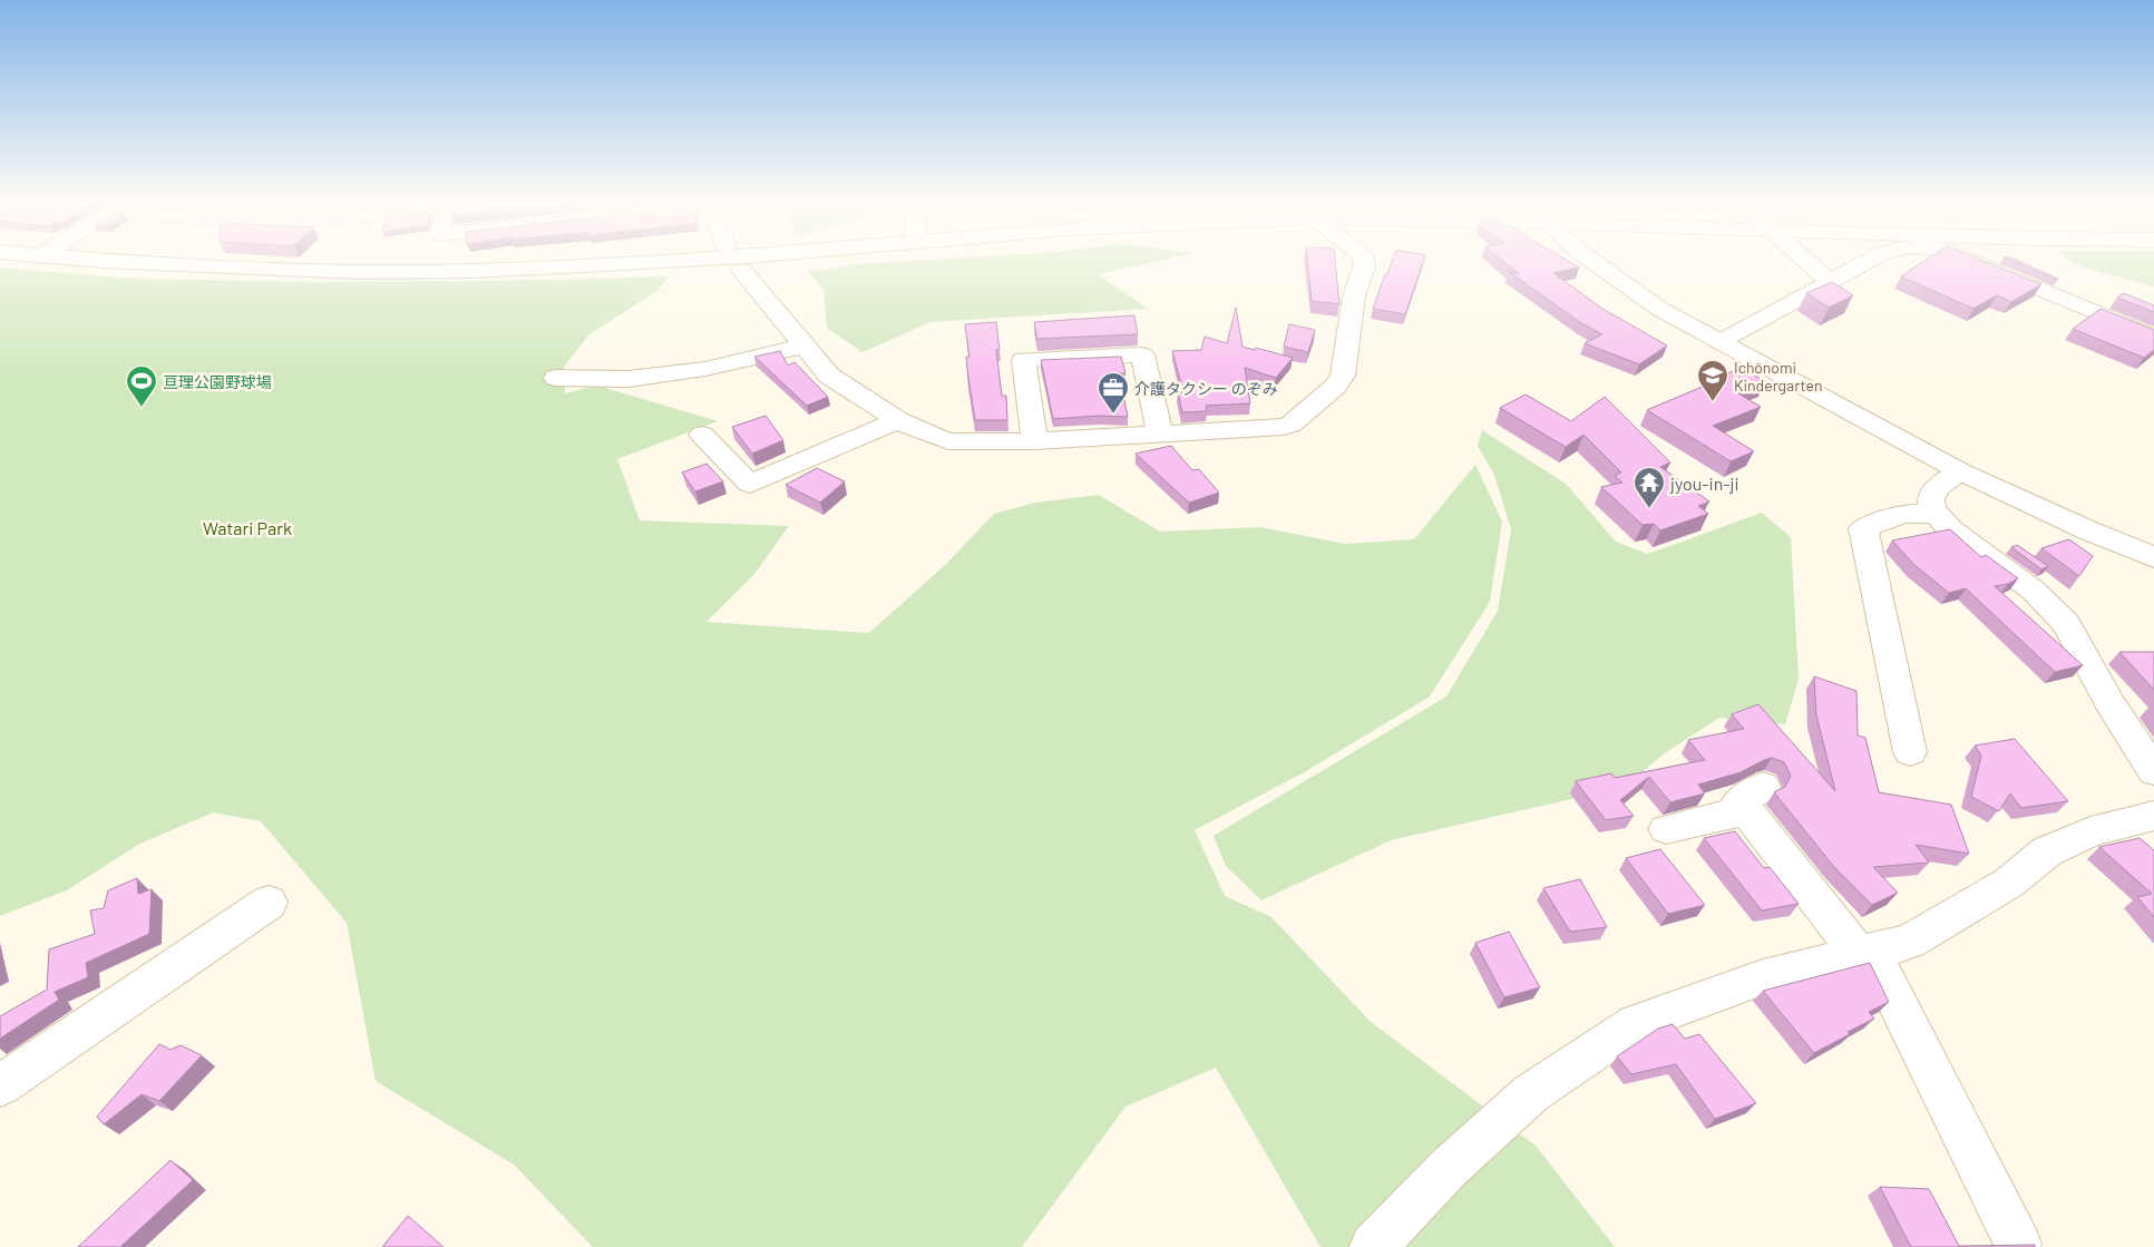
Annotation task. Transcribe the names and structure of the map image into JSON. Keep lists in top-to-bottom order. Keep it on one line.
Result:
{"parks":["Watari Park"],"places":{"school or university":["Ichōnomi Kindergarten"],"sports":["亘理公園野球場"],"office":["介護タクシー のぞみ"],"temple":["jyou-in-ji"]}}
